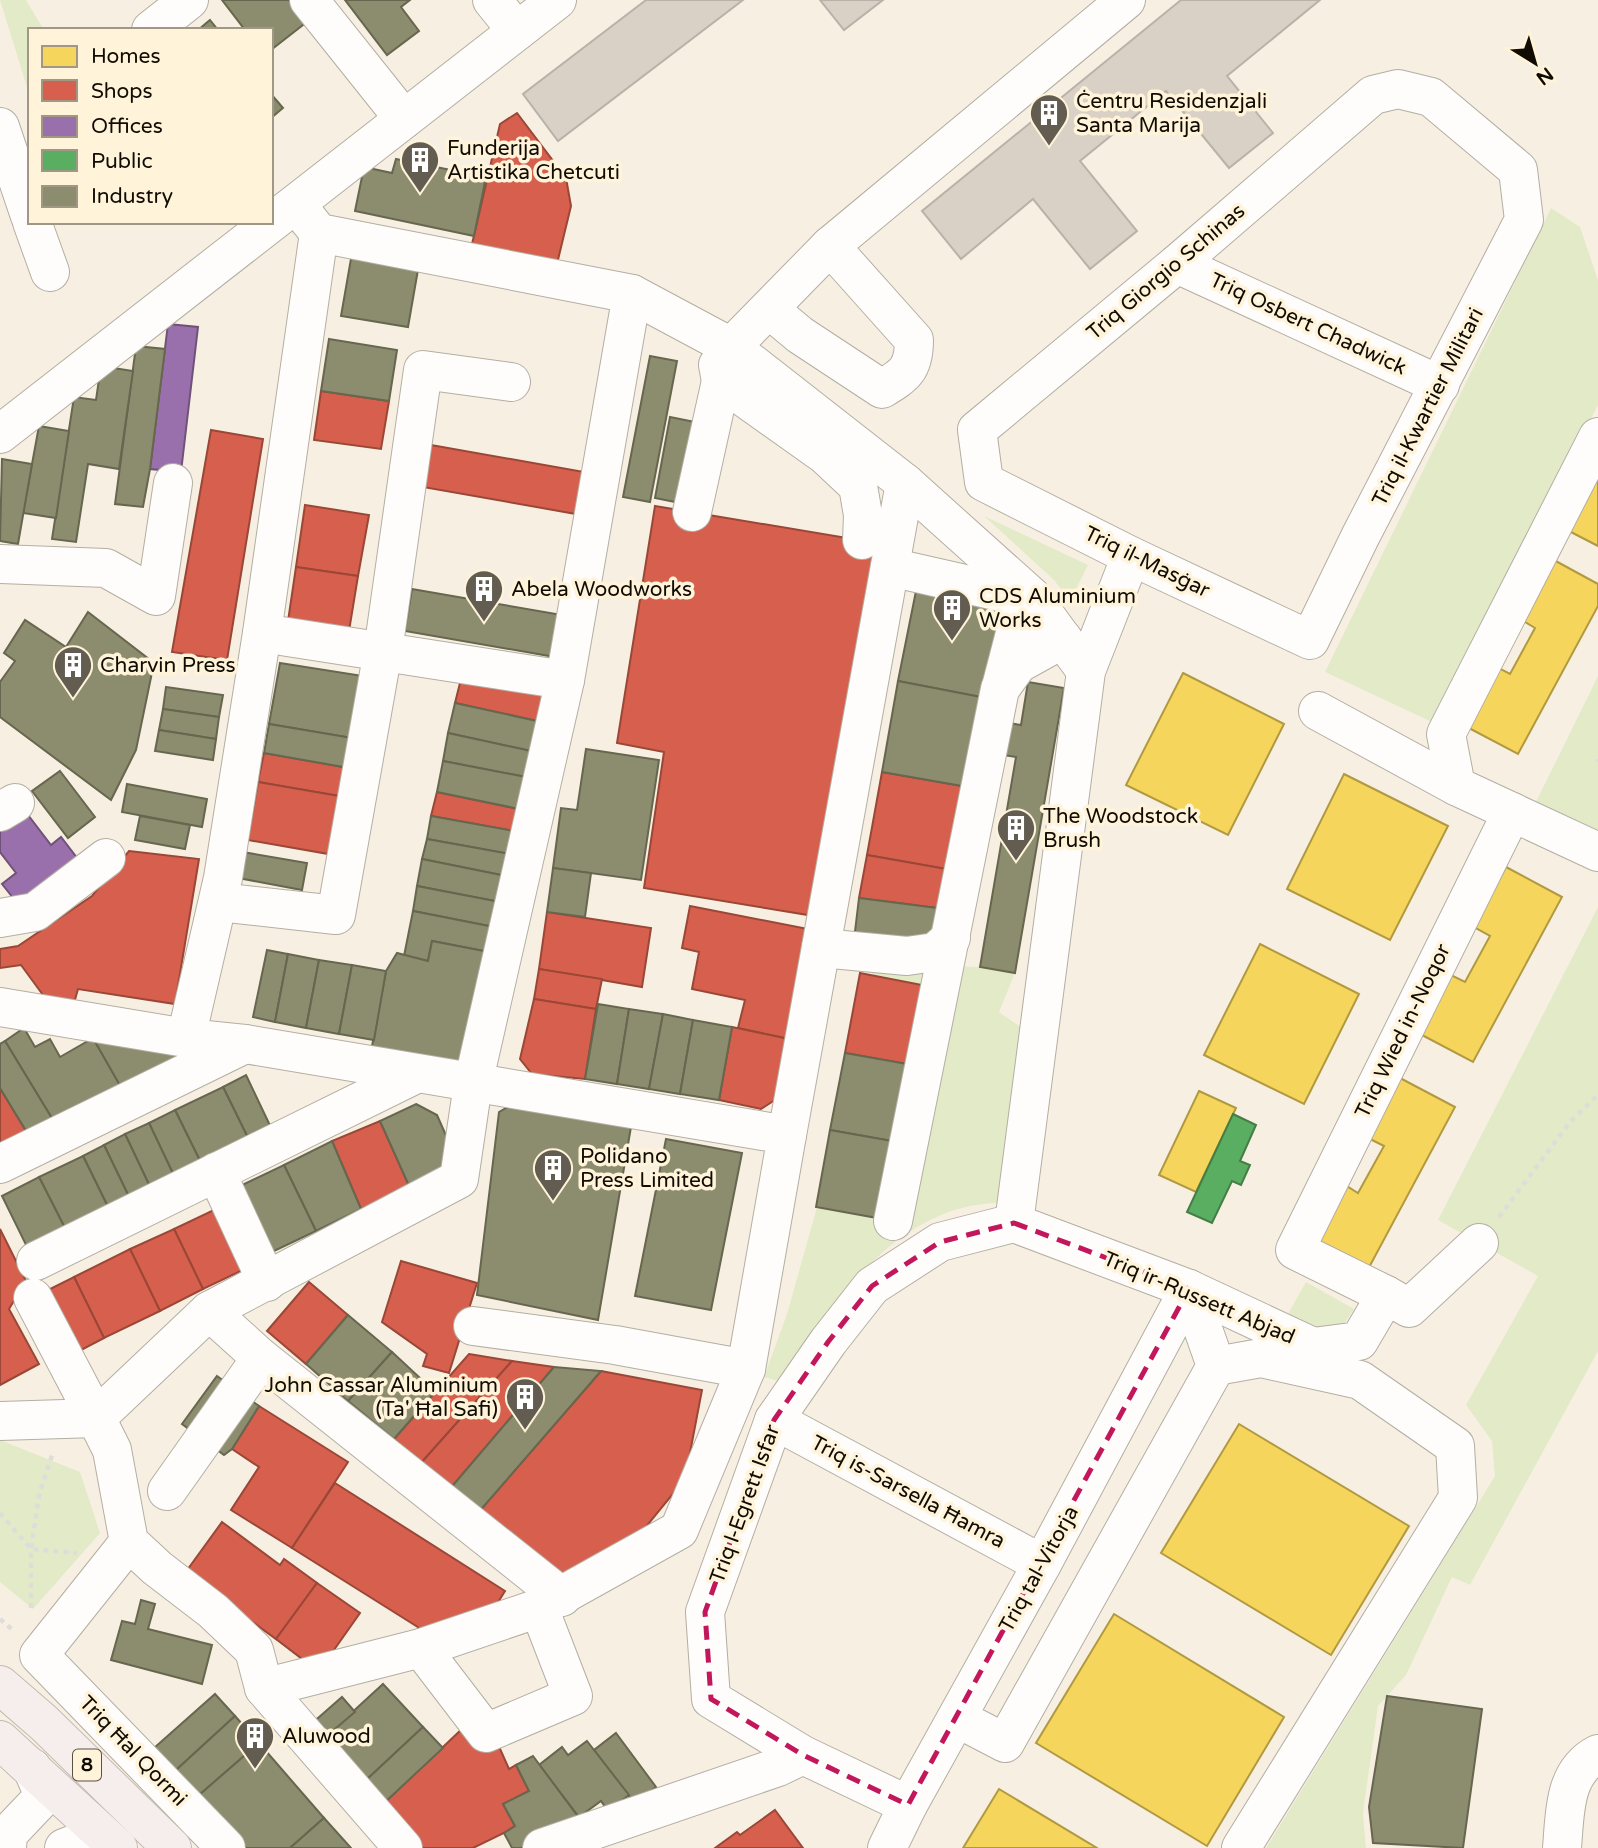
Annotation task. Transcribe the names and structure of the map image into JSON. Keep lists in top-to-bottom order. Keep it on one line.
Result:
{"streets":{"highway":["Triq Ħal Qormi","8"],"street":["Triq Giorgio Schinas","Triq Osbert Chadwick","Triq il-Kwartier Militari","Triq il-Masġar","Triq Wied in-Noqor","Triq ir-Russett Abjad","Triq is-Sarsella Ħamra","Triq l-Egrett Isfar","Triq tal-Vitorja"]},"crossings":[["Triq Giorgio Schinas","Triq Osbert Chadwick"],["Triq Giorgio Schinas","Triq il-Kwartier Militari"],["Triq Giorgio Schinas","Triq il-Masġar"],["Triq Osbert Chadwick","Triq il-Kwartier Militari"],["Triq il-Kwartier Militari","Triq il-Masġar"],["Triq Wied in-Noqor","Triq ir-Russett Abjad"],["Triq ir-Russett Abjad","Triq l-Egrett Isfar"],["Triq ir-Russett Abjad","Triq tal-Vitorja"],["Triq is-Sarsella Ħamra","Triq l-Egrett Isfar"],["Triq is-Sarsella Ħamra","Triq tal-Vitorja"]],"places":{"building":["Ċentru Residenzjali Santa Marija","Funderija Artistika Chetcuti","Abela Woodworks","CDS Aluminium Works","Charvin Press","The Woodstock Brush","Polidano Press Limited","John Cassar Aluminium (Ta' Ħal Safi)","Aluwood"]},"legend":["Homes","Shops","Offices","Public","Industry"],"north":"bottom right"}
